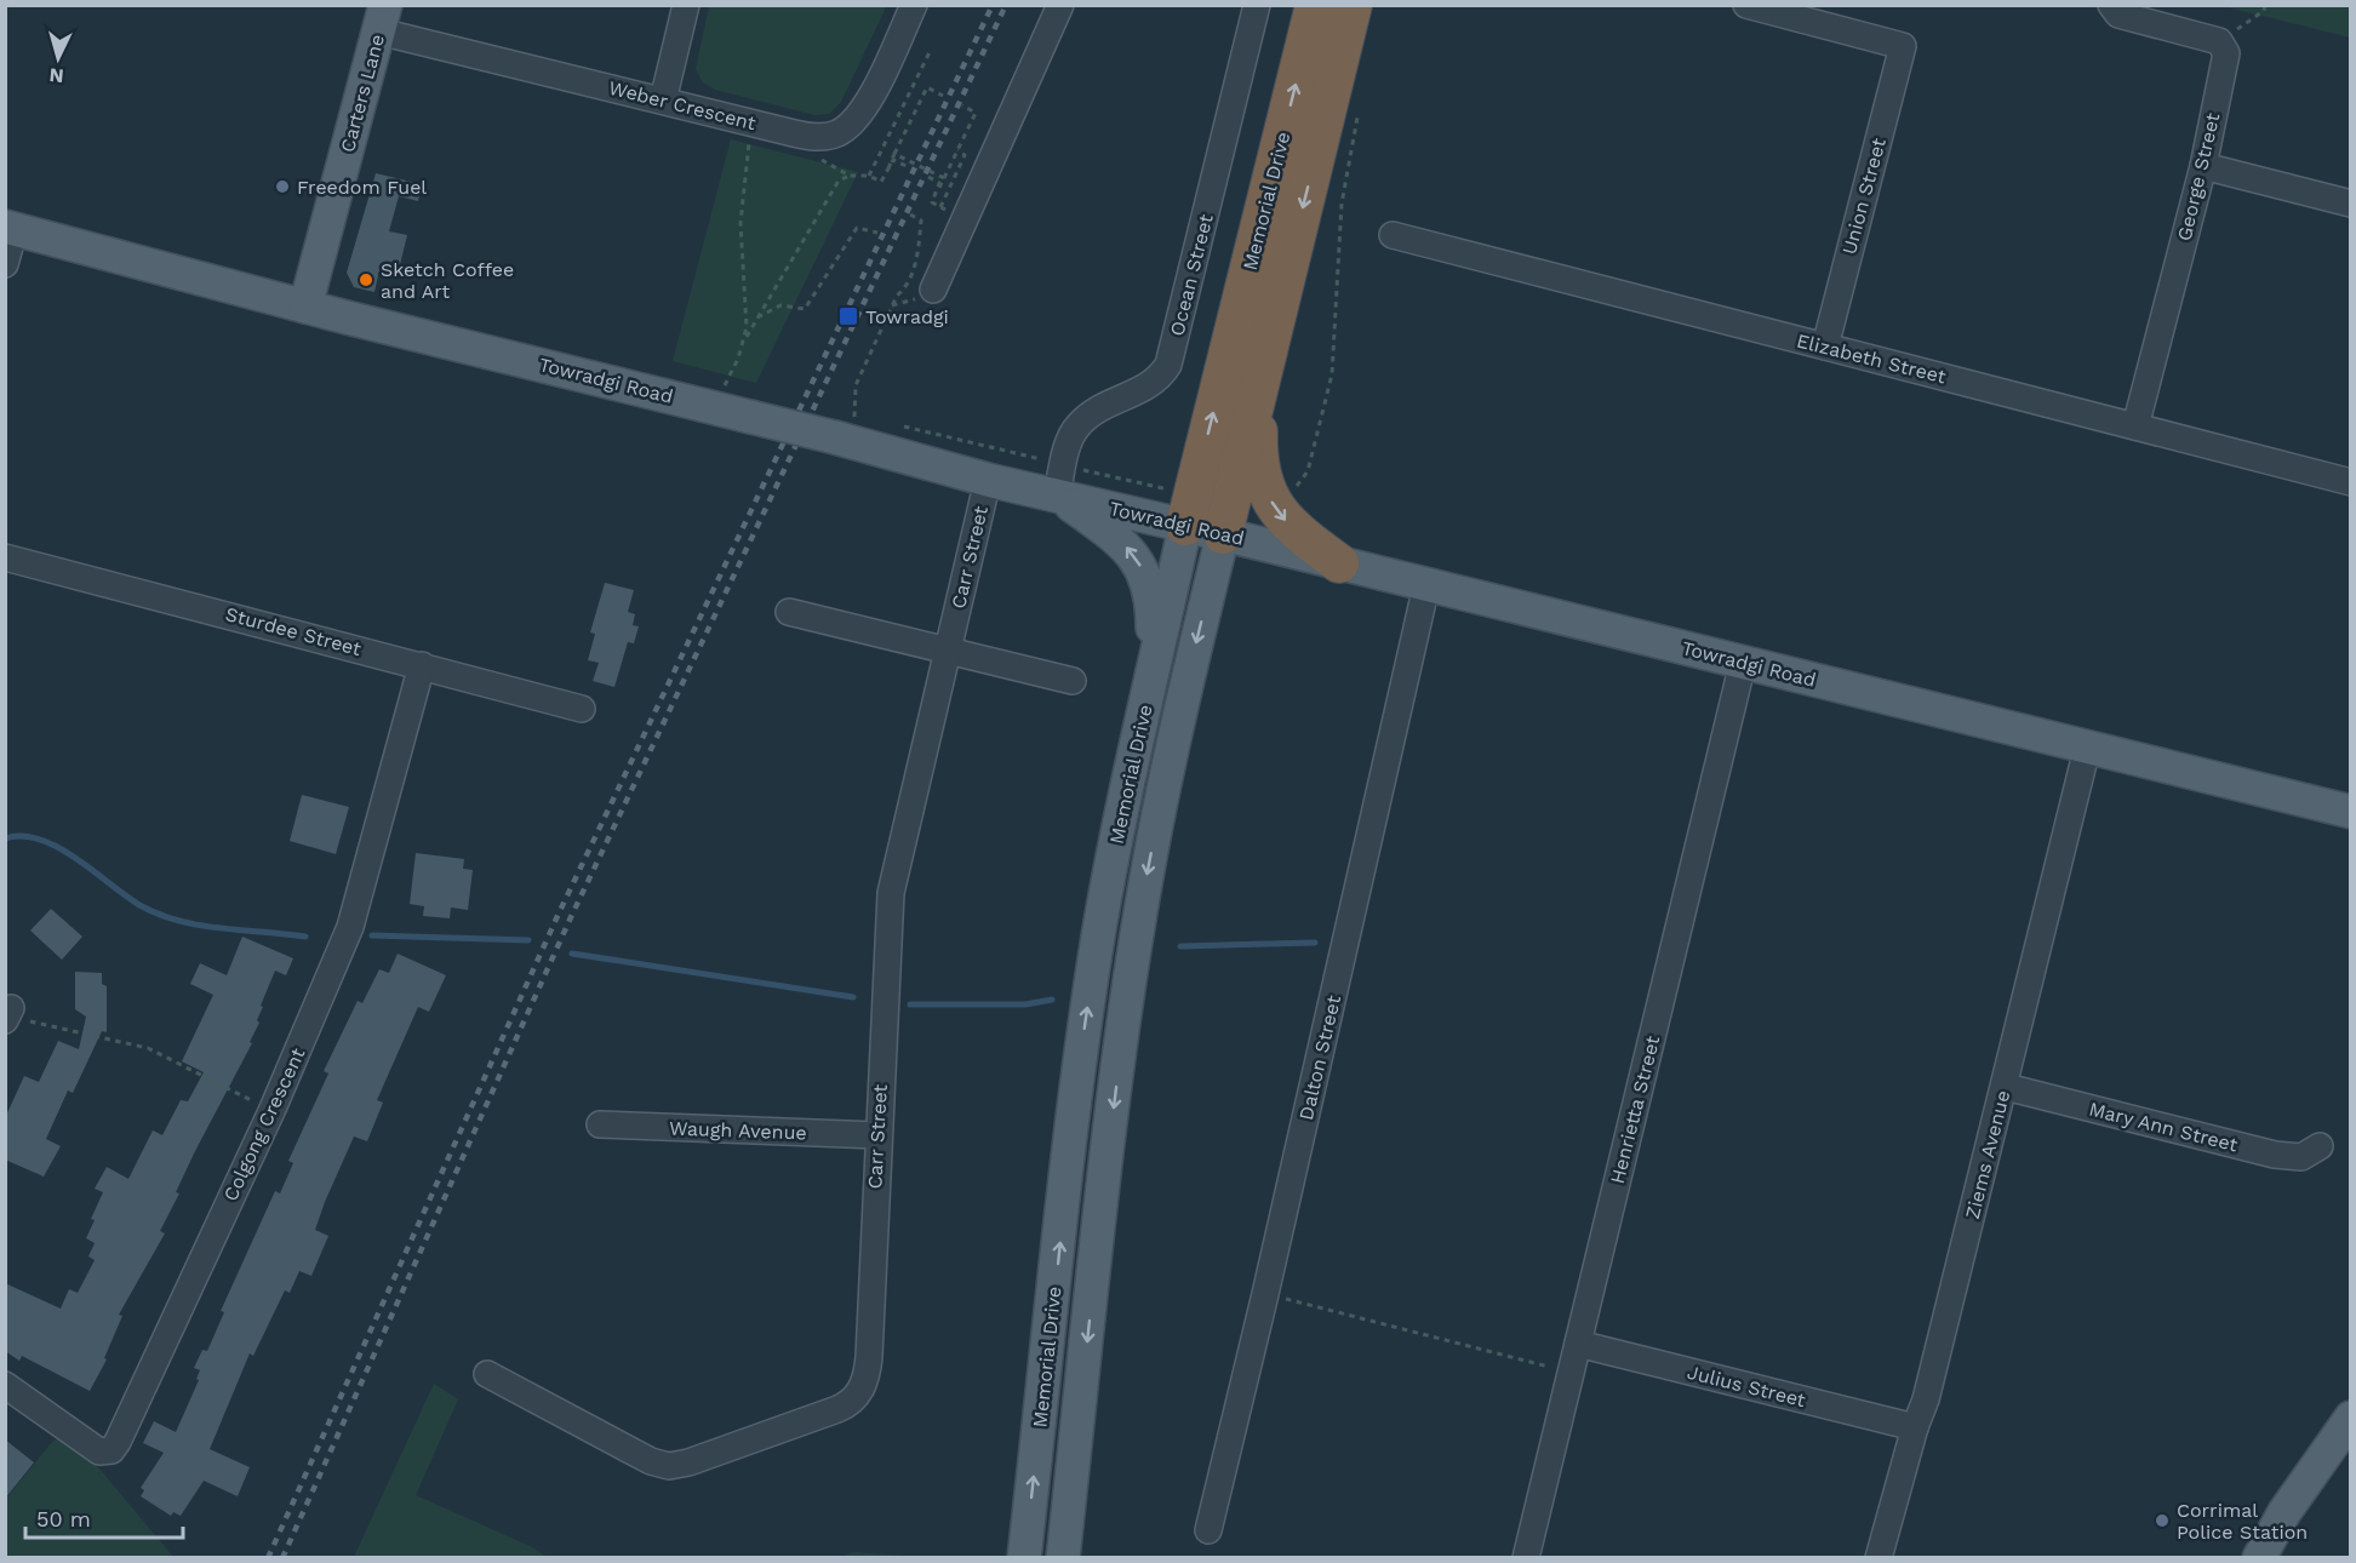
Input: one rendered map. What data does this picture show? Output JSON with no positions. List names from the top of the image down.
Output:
{
  "streets": {
    "highway": ["Memorial Drive"],
    "main road": ["Carters Lane", "Towradgi Road"],
    "street": [
      "Weber Crescent",
      "George Street",
      "Union Street",
      "Ocean Street",
      "Elizabeth Street",
      "Carr Street",
      "Sturdee Street",
      "Dalton Street",
      "Henrietta Street",
      "Colgong Crescent",
      "Mary Ann Street",
      "Waugh Avenue",
      "Ziems Avenue",
      "Julius Street"
    ]
  },
  "crossings": [
    ["Carters Lane", "Weber Crescent"],
    ["Carters Lane", "Towradgi Road"],
    ["George Street", "Elizabeth Street"],
    ["Union Street", "Elizabeth Street"],
    ["Memorial Drive", "Towradgi Road"],
    ["Ocean Street", "Towradgi Road"],
    ["Towradgi Road", "Carr Street"],
    ["Towradgi Road", "Dalton Street"],
    ["Towradgi Road", "Henrietta Street"],
    ["Towradgi Road", "Ziems Avenue"],
    ["Carr Street", "Waugh Avenue"],
    ["Sturdee Street", "Colgong Crescent"],
    ["Henrietta Street", "Julius Street"],
    ["Mary Ann Street", "Ziems Avenue"],
    ["Ziems Avenue", "Julius Street"]
  ],
  "places": {
    "other": ["Freedom Fuel", "Sketch Coffee and Art", "Corrimal Police Station"],
    "transit": ["Towradgi"]
  },
  "scale_bar": "50 m",
  "north": "bottom"
}
